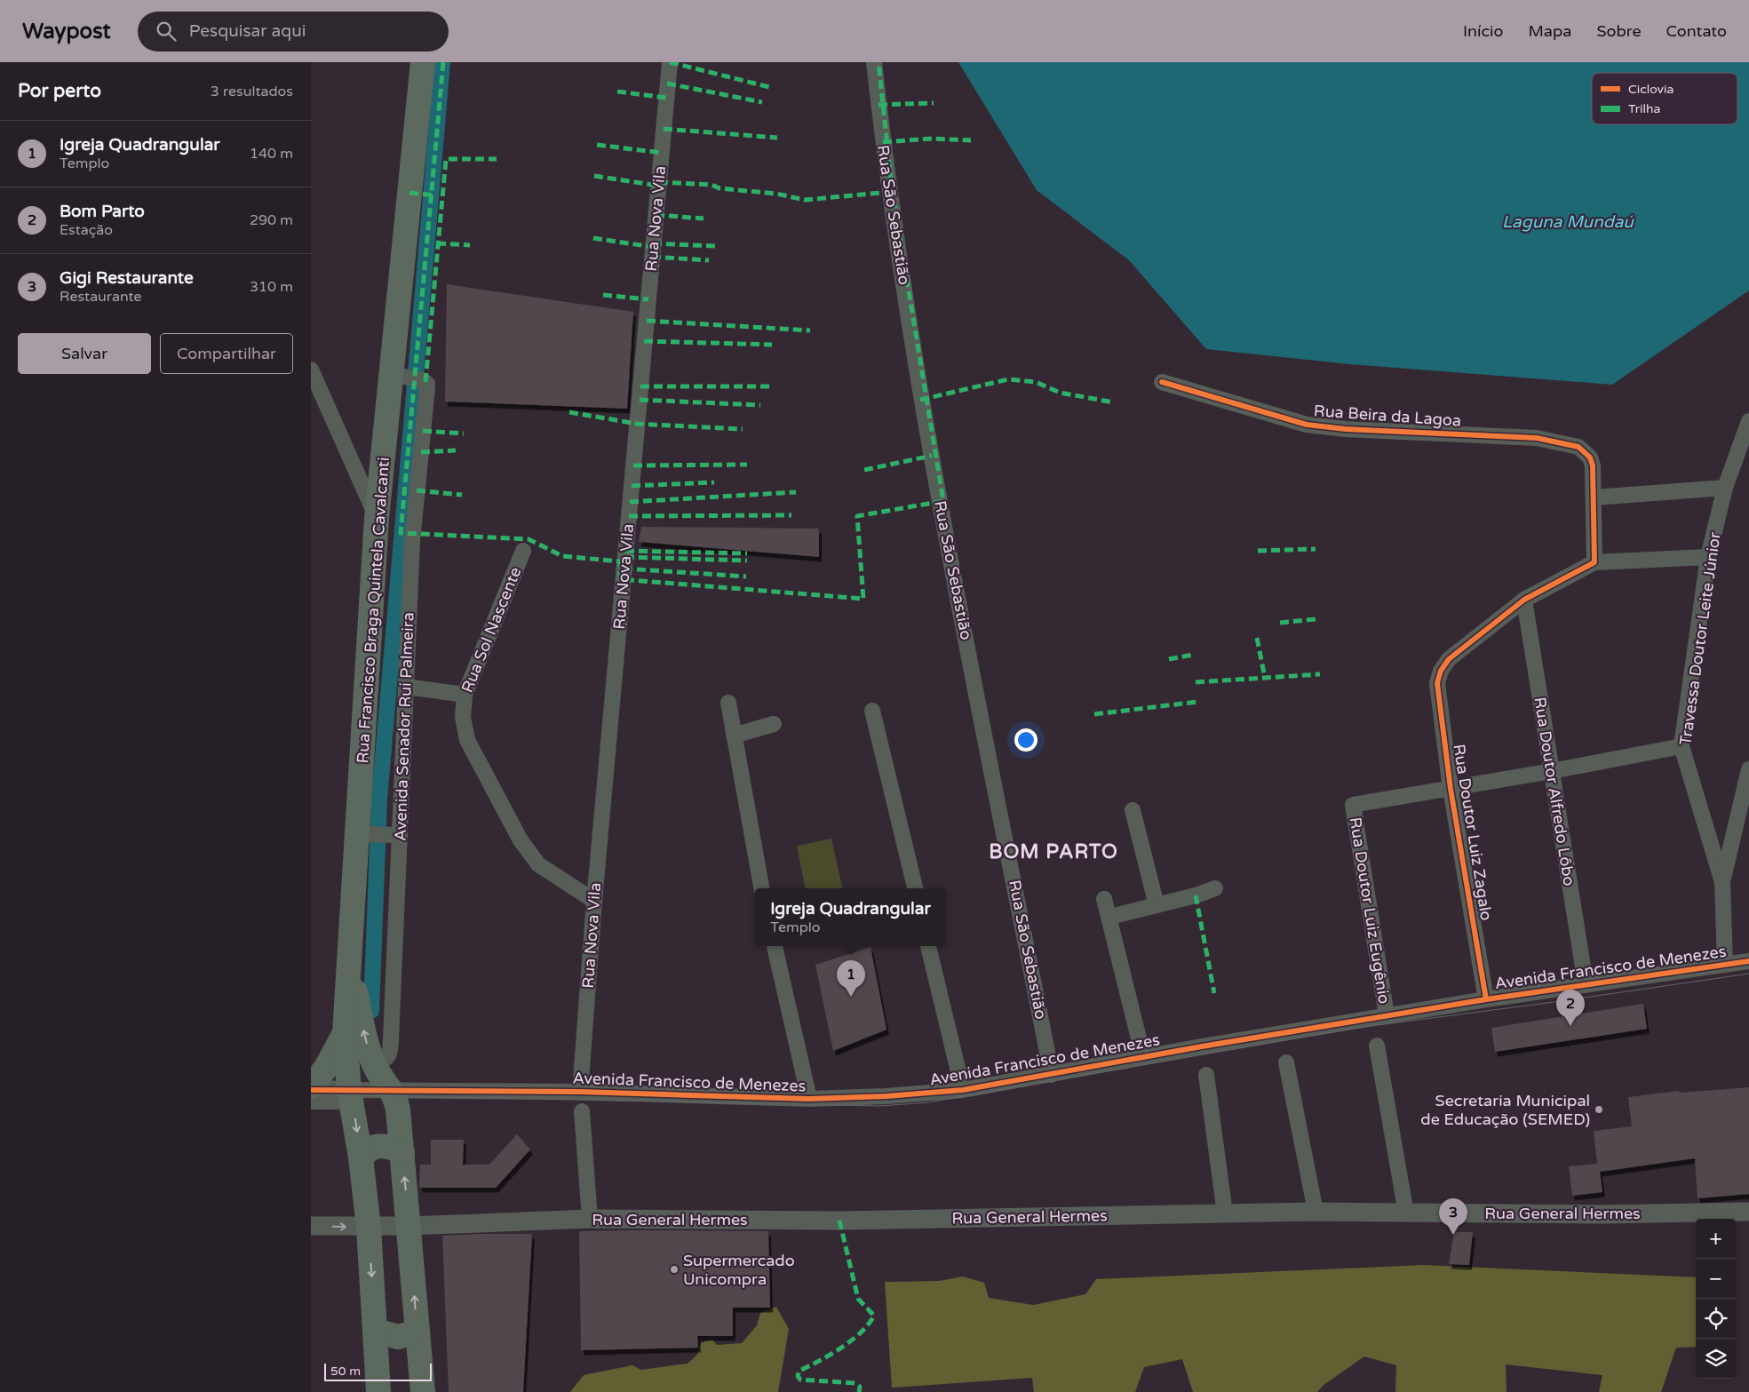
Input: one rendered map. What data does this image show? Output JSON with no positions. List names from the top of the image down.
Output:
{
  "streets": {
    "main road": ["Rua Francisco Braga Quintela Cavalcanti"],
    "street": [
      "Rua São Sebastião",
      "Rua Nova Vila",
      "Rua Beira da Lagoa",
      "Rua Sol Nascente",
      "Travessa Doutor Leite Júnior",
      "Avenida Senador Rui Palmeira",
      "Rua Doutor Alfredo Lôbo",
      "Rua Doutor Luiz Zagalo",
      "Rua Doutor Luiz Eugênio",
      "Avenida Francisco de Menezes",
      "Rua General Hermes"
    ]
  },
  "crossings": [
    ["Rua São Sebastião", "Avenida Francisco de Menezes"],
    ["Rua Nova Vila", "Rua Sol Nascente"],
    ["Rua Nova Vila", "Avenida Francisco de Menezes"],
    ["Rua Francisco Braga Quintela Cavalcanti", "Avenida Senador Rui Palmeira"],
    ["Rua Francisco Braga Quintela Cavalcanti", "Avenida Francisco de Menezes"],
    ["Rua Francisco Braga Quintela Cavalcanti", "Rua General Hermes"],
    ["Rua Doutor Alfredo Lôbo", "Rua Doutor Luiz Zagalo"],
    ["Rua Doutor Alfredo Lôbo", "Avenida Francisco de Menezes"],
    ["Rua Doutor Luiz Zagalo", "Rua Doutor Luiz Eugênio"],
    ["Rua Doutor Luiz Zagalo", "Avenida Francisco de Menezes"],
    ["Rua Doutor Luiz Eugênio", "Avenida Francisco de Menezes"]
  ],
  "districts": ["BOM PARTO"],
  "water": ["Laguna Mundaú"],
  "places": ["Secretaria Municipal de Educação (SEMED)", "Supermercado Unicompra"],
  "legend": ["Ciclovia", "Trilha"],
  "scale_bar": "50 m",
  "page": {
    "header": "Waypost",
    "search": "Pesquisar aqui",
    "nav": [
      "Início",
      "Mapa",
      "Sobre",
      "Contato"
    ],
    "heading": ["Por perto", "3 resultados"],
    "list": [
      {
        "mark": "1",
        "name": "Igreja Quadrangular",
        "note": "Templo",
        "value": "140 m"
      },
      {
        "mark": "2",
        "name": "Bom Parto",
        "note": "Estação",
        "value": "290 m"
      },
      {
        "mark": "3",
        "name": "Gigi Restaurante",
        "note": "Restaurante",
        "value": "310 m"
      }
    ],
    "buttons": ["Salvar", "Compartilhar"],
    "popup": ["Igreja Quadrangular", "Templo"],
    "pins": ["1", "2", "3"],
    "map_buttons": ["+", "−"],
    "scale": "50 m"
  }
}
